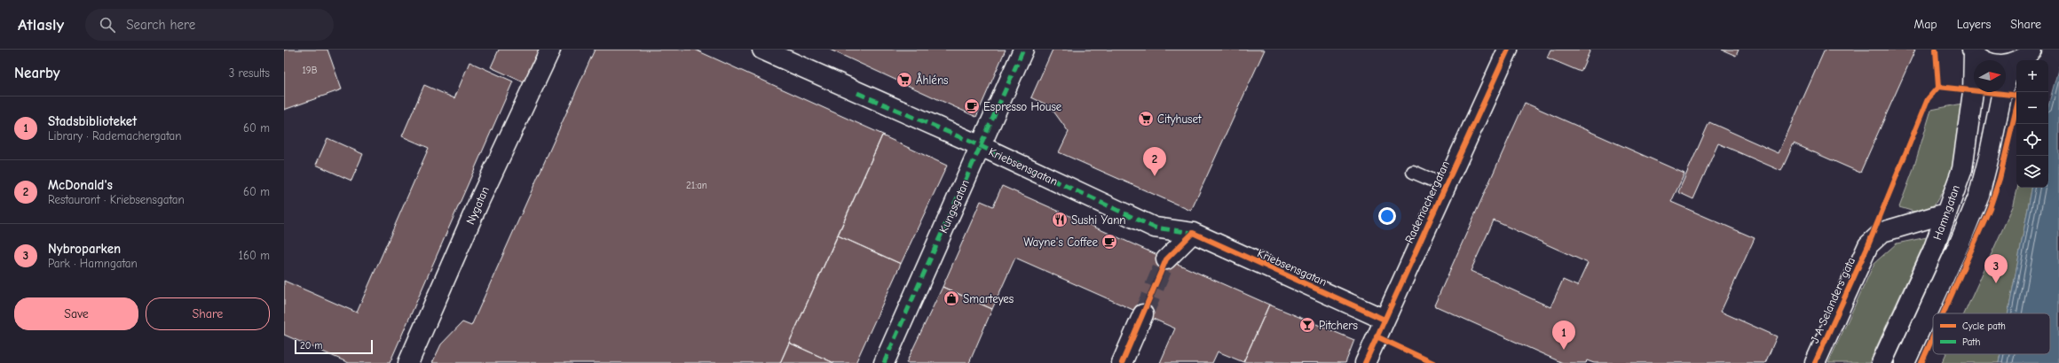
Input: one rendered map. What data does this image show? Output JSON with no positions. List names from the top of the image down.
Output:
{
  "streets": {
    "street": [
      "Kriebsensgatan",
      "Rademachergatan",
      "Nygatan",
      "Kungsgatan",
      "Hamngatan",
      "J A Selanders gata"
    ]
  },
  "crossings": [
    ["Kriebsensgatan", "Rademachergatan"],
    ["Kriebsensgatan", "Kungsgatan"],
    ["Hamngatan", "J A Selanders gata"]
  ],
  "places": {
    "supermarket": ["Åhléns", "Cityhuset"],
    "cafe": ["Espresso House", "Wayne's Coffee"],
    "restaurant": ["Sushi Yann"],
    "shop": ["Smarteyes"],
    "bar": ["Pitchers"]
  },
  "house_numbers": ["19B", "21:an"],
  "legend": ["Cycle path", "Path"],
  "scale_bar": "20 m",
  "north": "right",
  "page": {
    "header": "Atlasly",
    "search": "Search here",
    "nav": ["Map", "Layers", "Share"],
    "heading": ["Nearby", "3 results"],
    "map_buttons": ["+", "−"],
    "list": [
      {
        "mark": "1",
        "name": "Stadsbiblioteket",
        "note": "Library · Rademachergatan",
        "value": "60 m"
      },
      {
        "mark": "2",
        "name": "McDonald's",
        "note": "Restaurant · Kriebsensgatan",
        "value": "60 m"
      },
      {
        "mark": "3",
        "name": "Nybroparken",
        "note": "Park · Hamngatan",
        "value": "160 m"
      }
    ],
    "pins": ["2", "3", "1"],
    "buttons": ["Save", "Share"],
    "scale": "20 m"
  }
}
